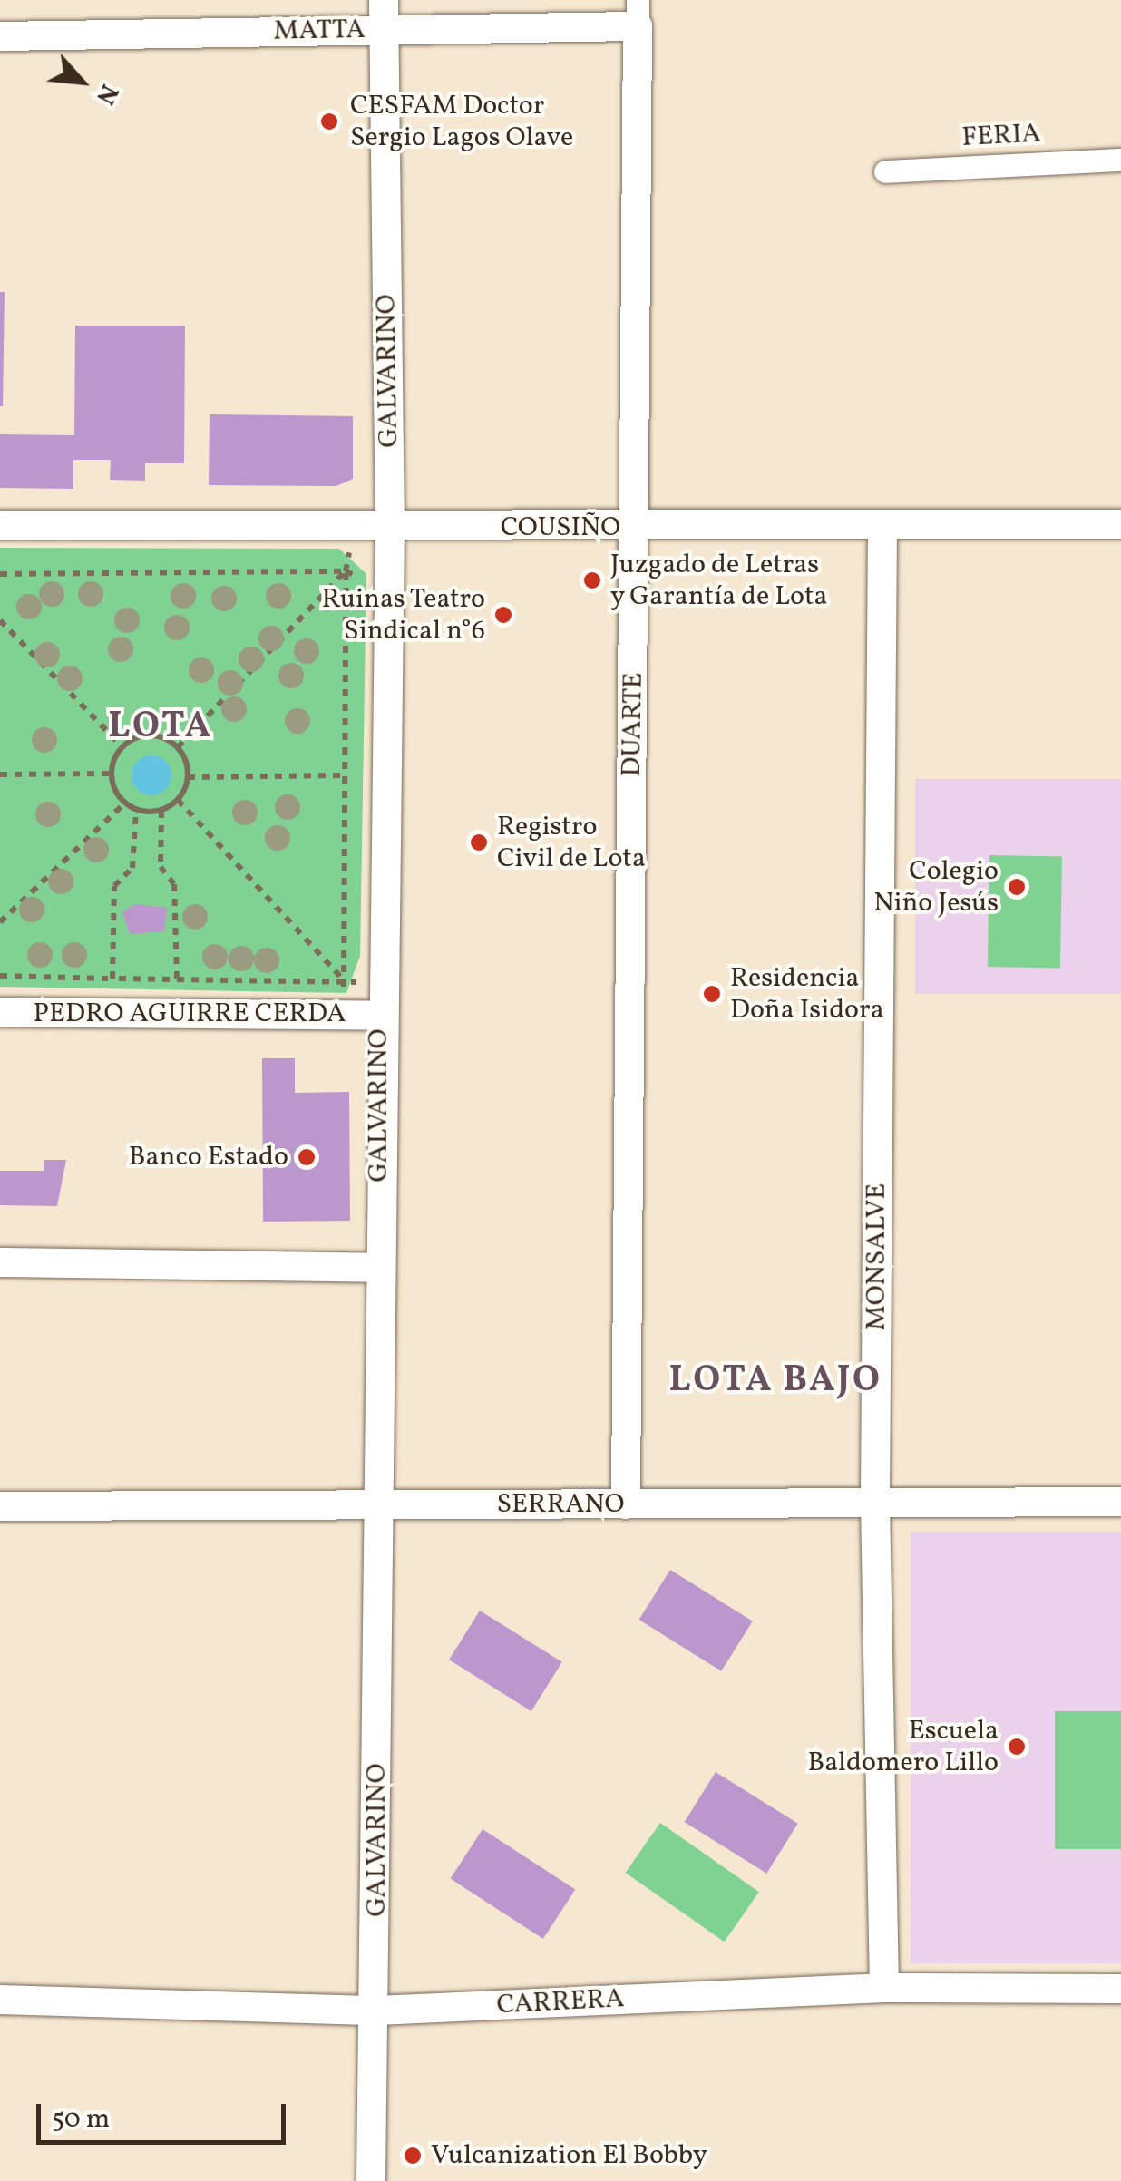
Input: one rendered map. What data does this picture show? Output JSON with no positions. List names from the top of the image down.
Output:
{
  "streets": {
    "street": [
      "MATTA",
      "FERIA",
      "GALVARINO",
      "COUSIÑO",
      "DUARTE",
      "PEDRO AGUIRRE CERDA",
      "MONSALVE",
      "SERRANO",
      "CARRERA"
    ]
  },
  "crossings": [
    ["MATTA", "GALVARINO"],
    ["MATTA", "DUARTE"],
    ["GALVARINO", "COUSIÑO"],
    ["GALVARINO", "PEDRO AGUIRRE CERDA"],
    ["GALVARINO", "SERRANO"],
    ["GALVARINO", "CARRERA"],
    ["COUSIÑO", "DUARTE"],
    ["COUSIÑO", "MONSALVE"],
    ["DUARTE", "SERRANO"],
    ["MONSALVE", "SERRANO"],
    ["MONSALVE", "CARRERA"]
  ],
  "districts": ["LOTA", "LOTA BAJO"],
  "places": [
    "CESFAM Doctor Sergio Lagos Olave",
    "Juzgado de Letras y Garantía de Lota",
    "Ruinas Teatro Sindical n°6",
    "Registro Civil de Lota",
    "Colegio Niño Jesús",
    "Residencia Doña Isidora",
    "Banco Estado",
    "Escuela Baldomero Lillo",
    "Vulcanization El Bobby"
  ],
  "scale_bar": "50 m",
  "north": "bottom right"
}
